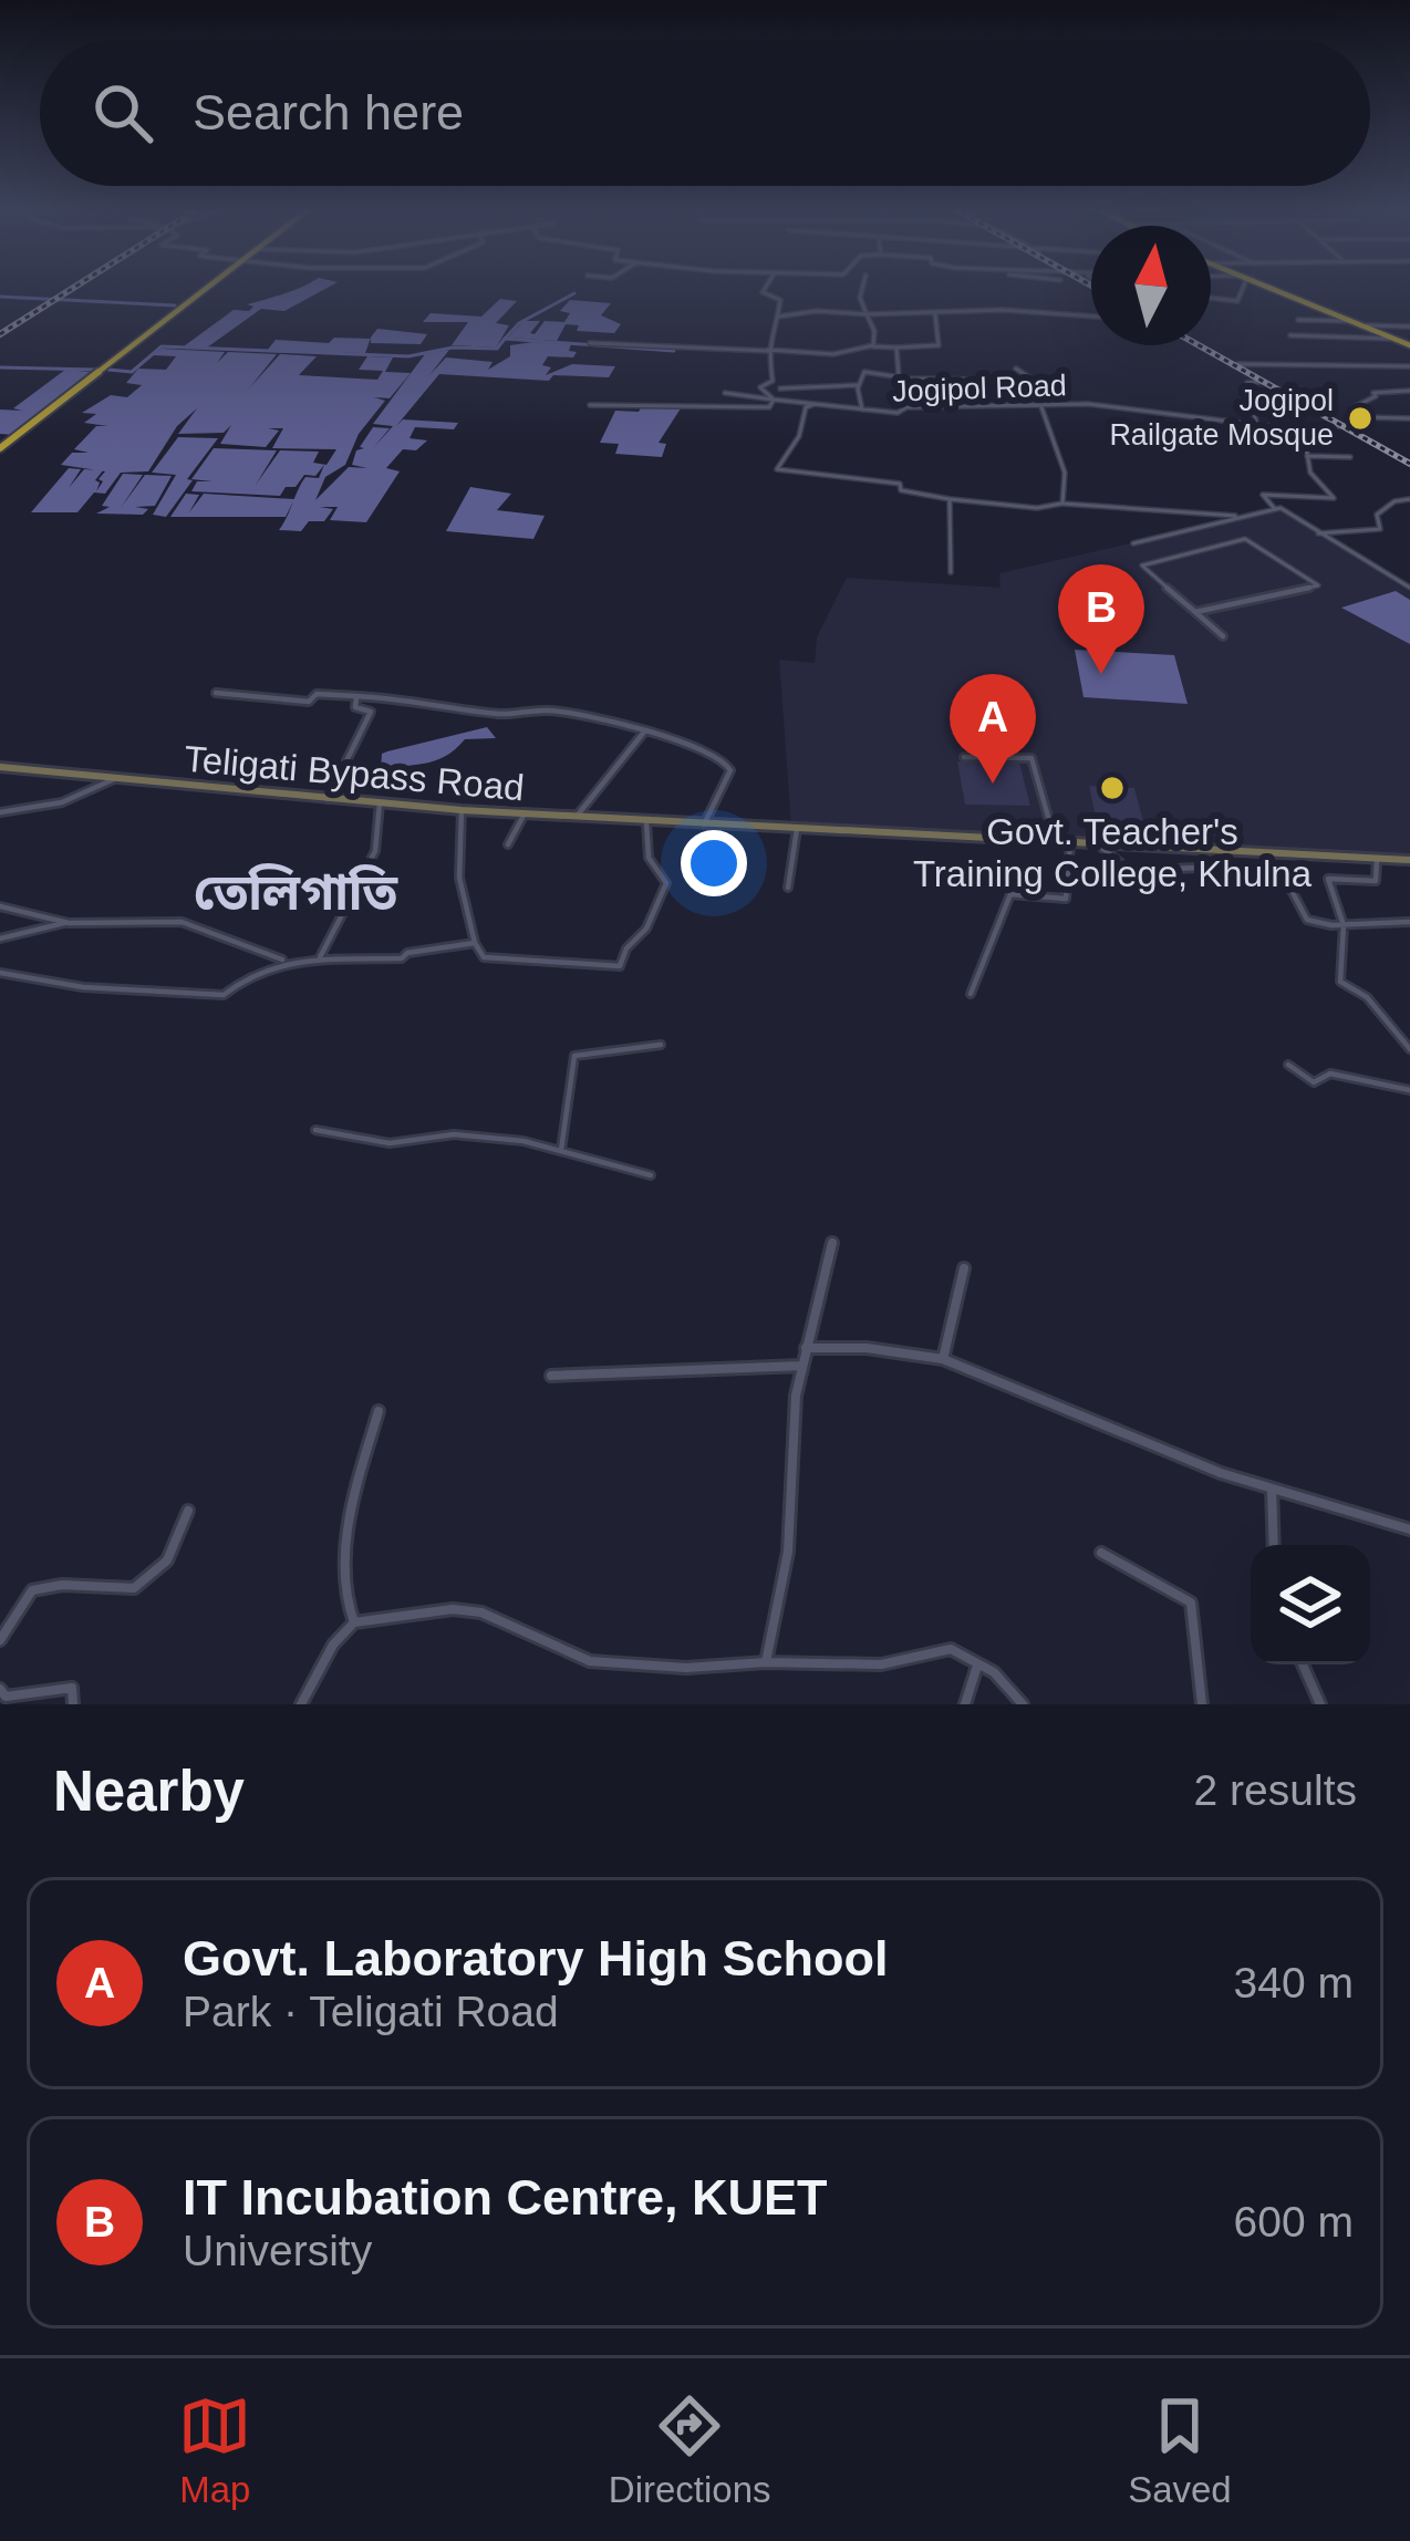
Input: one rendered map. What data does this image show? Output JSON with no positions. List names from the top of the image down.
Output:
{
  "streets": {
    "main road": ["Teligati Bypass Road"],
    "street": ["Jogipol Road"]
  },
  "districts": ["তেলিগাতি"],
  "places": ["Jogipol Railgate Mosque", "Govt. Teacher's Training College, Khulna"],
  "north": "top",
  "page": {
    "search": "Search here",
    "pins": ["B", "A"],
    "heading": ["Nearby", "2 results"],
    "list": [
      {
        "mark": "A",
        "name": "Govt. Laboratory High School",
        "note": "Park · Teligati Road",
        "value": "340 m"
      },
      {
        "mark": "B",
        "name": "IT Incubation Centre, KUET",
        "note": "University",
        "value": "600 m"
      }
    ],
    "nav": ["Map", "Directions", "Saved"]
  }
}
